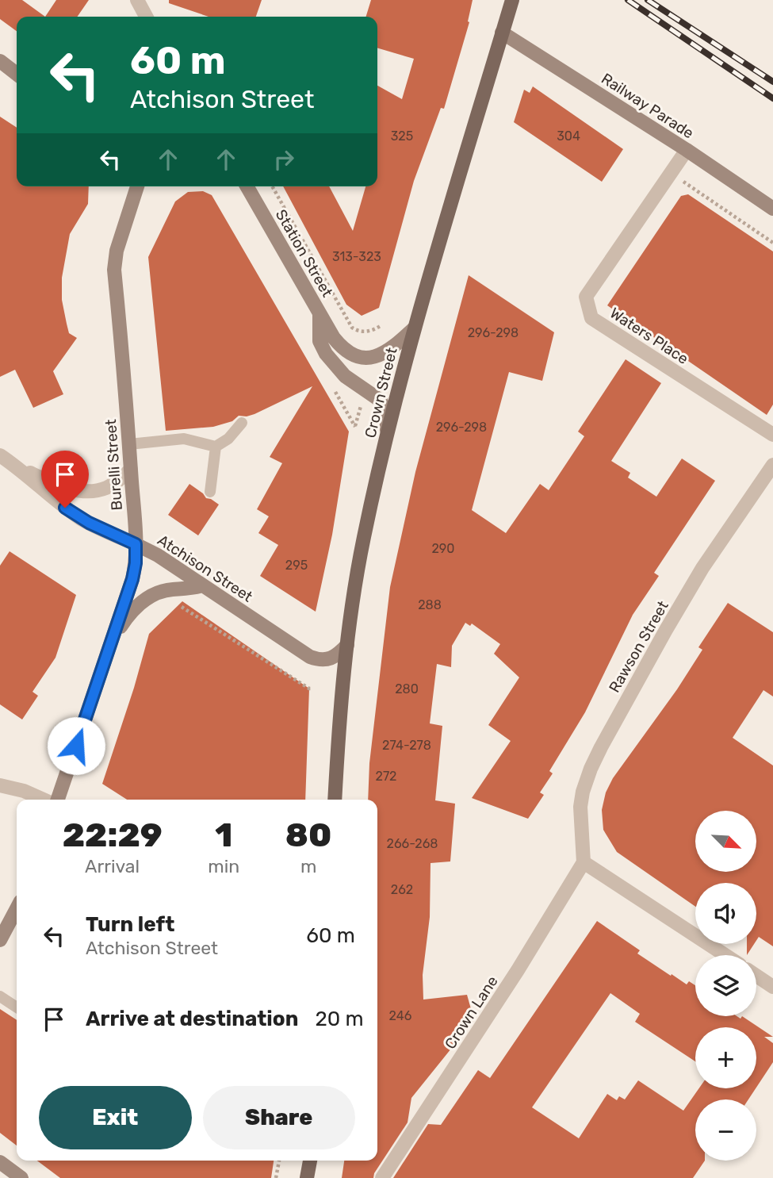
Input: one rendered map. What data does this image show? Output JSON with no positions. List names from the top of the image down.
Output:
{
  "streets": {
    "main road": [
      "Railway Parade",
      "Station Street",
      "Crown Street",
      "Burelli Street",
      "Atchison Street"
    ],
    "street": ["Waters Place", "Rawson Street", "Crown Lane"]
  },
  "crossings": [
    ["Railway Parade", "Waters Place"],
    ["Railway Parade", "Crown Street"],
    ["Station Street", "Crown Street"],
    ["Crown Street", "Atchison Street"],
    ["Burelli Street", "Atchison Street"],
    ["Rawson Street", "Crown Lane"]
  ],
  "house_numbers": [
    "325",
    "304",
    "313-323",
    "296-298",
    "296-298",
    "290",
    "295",
    "288",
    "280",
    "274-278",
    "272",
    "266-268",
    "262",
    "246"
  ],
  "north": "bottom right",
  "page": {
    "turn": ["60 m", "Atchison Street"],
    "eta": [
      "22:29",
      "Arrival",
      "1",
      "min",
      "80",
      "m"
    ],
    "map_buttons": ["+", "−"],
    "list": [
      {
        "name": "Turn left",
        "note": "Atchison Street",
        "value": "60 m"
      },
      {
        "name": "Arrive at destination",
        "value": "20 m"
      }
    ],
    "buttons": ["Exit", "Share"]
  }
}
